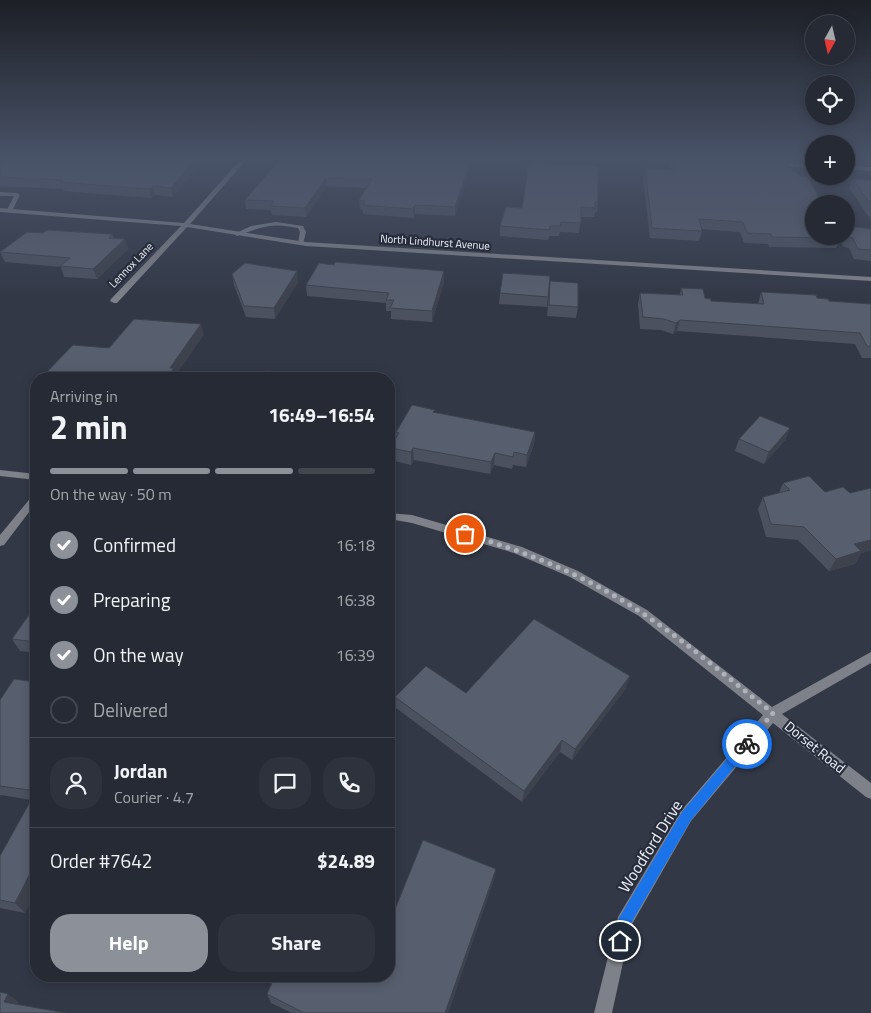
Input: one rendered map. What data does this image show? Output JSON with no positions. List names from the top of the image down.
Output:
{
  "streets": {
    "street": [
      "North Lindhurst Avenue",
      "Lennox Lane",
      "Dorset Road",
      "Woodford Drive"
    ]
  },
  "crossings": [
    ["North Lindhurst Avenue", "Lennox Lane"],
    ["Dorset Road", "Woodford Drive"]
  ],
  "north": "bottom",
  "page": {
    "map_buttons": ["+", "−"],
    "heading": ["2 min", "Arriving in", "16:49–16:54"],
    "panel": [
      "Jordan",
      "Courier · 4.7",
      "Order #7642",
      "$24.89"
    ],
    "bar": "On the way · 50 m",
    "list": [
      ["Confirmed", "16:18"],
      ["Preparing", "16:38"],
      ["On the way", "16:39"],
      "Delivered"
    ],
    "buttons": ["Help", "Share"]
  }
}
